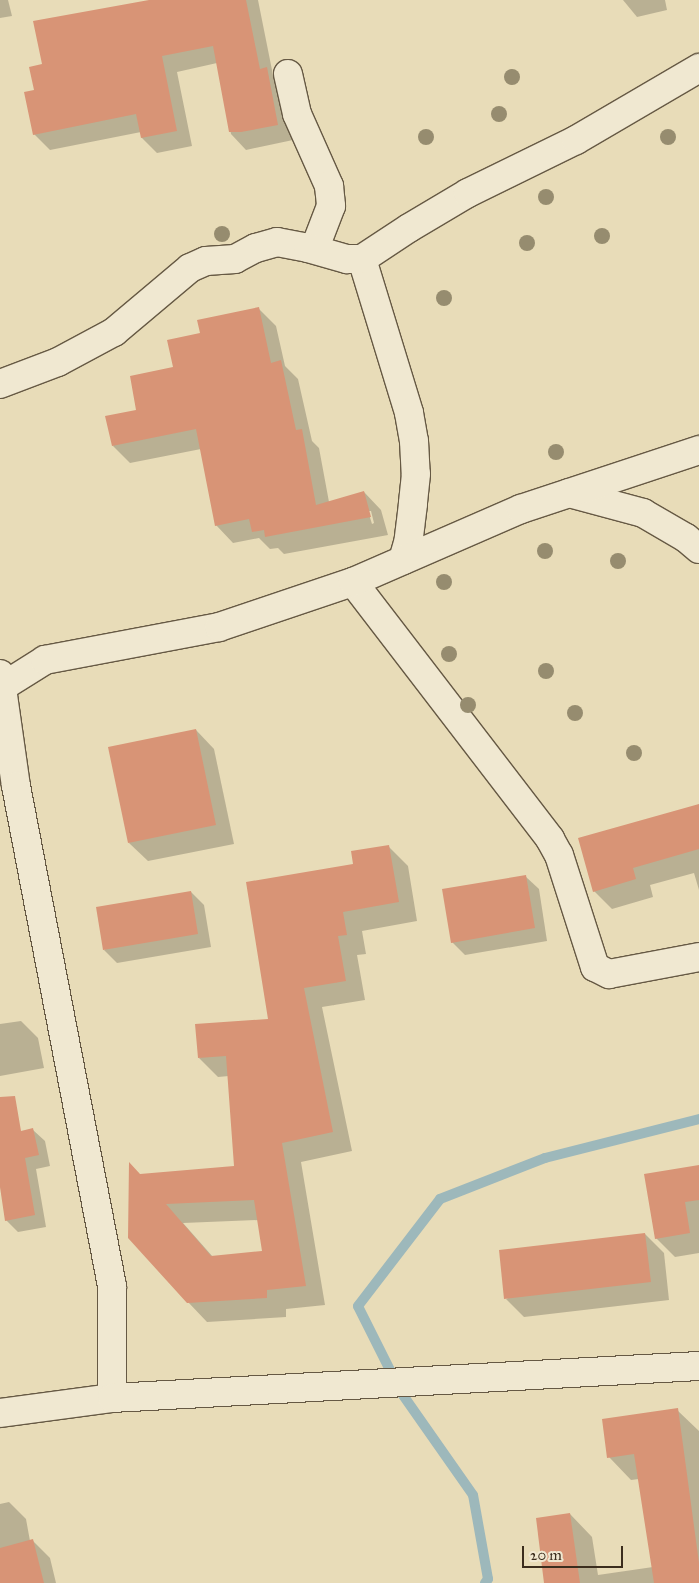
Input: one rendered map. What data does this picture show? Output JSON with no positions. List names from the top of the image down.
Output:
{
  "scale_bar": "20 m"
}
